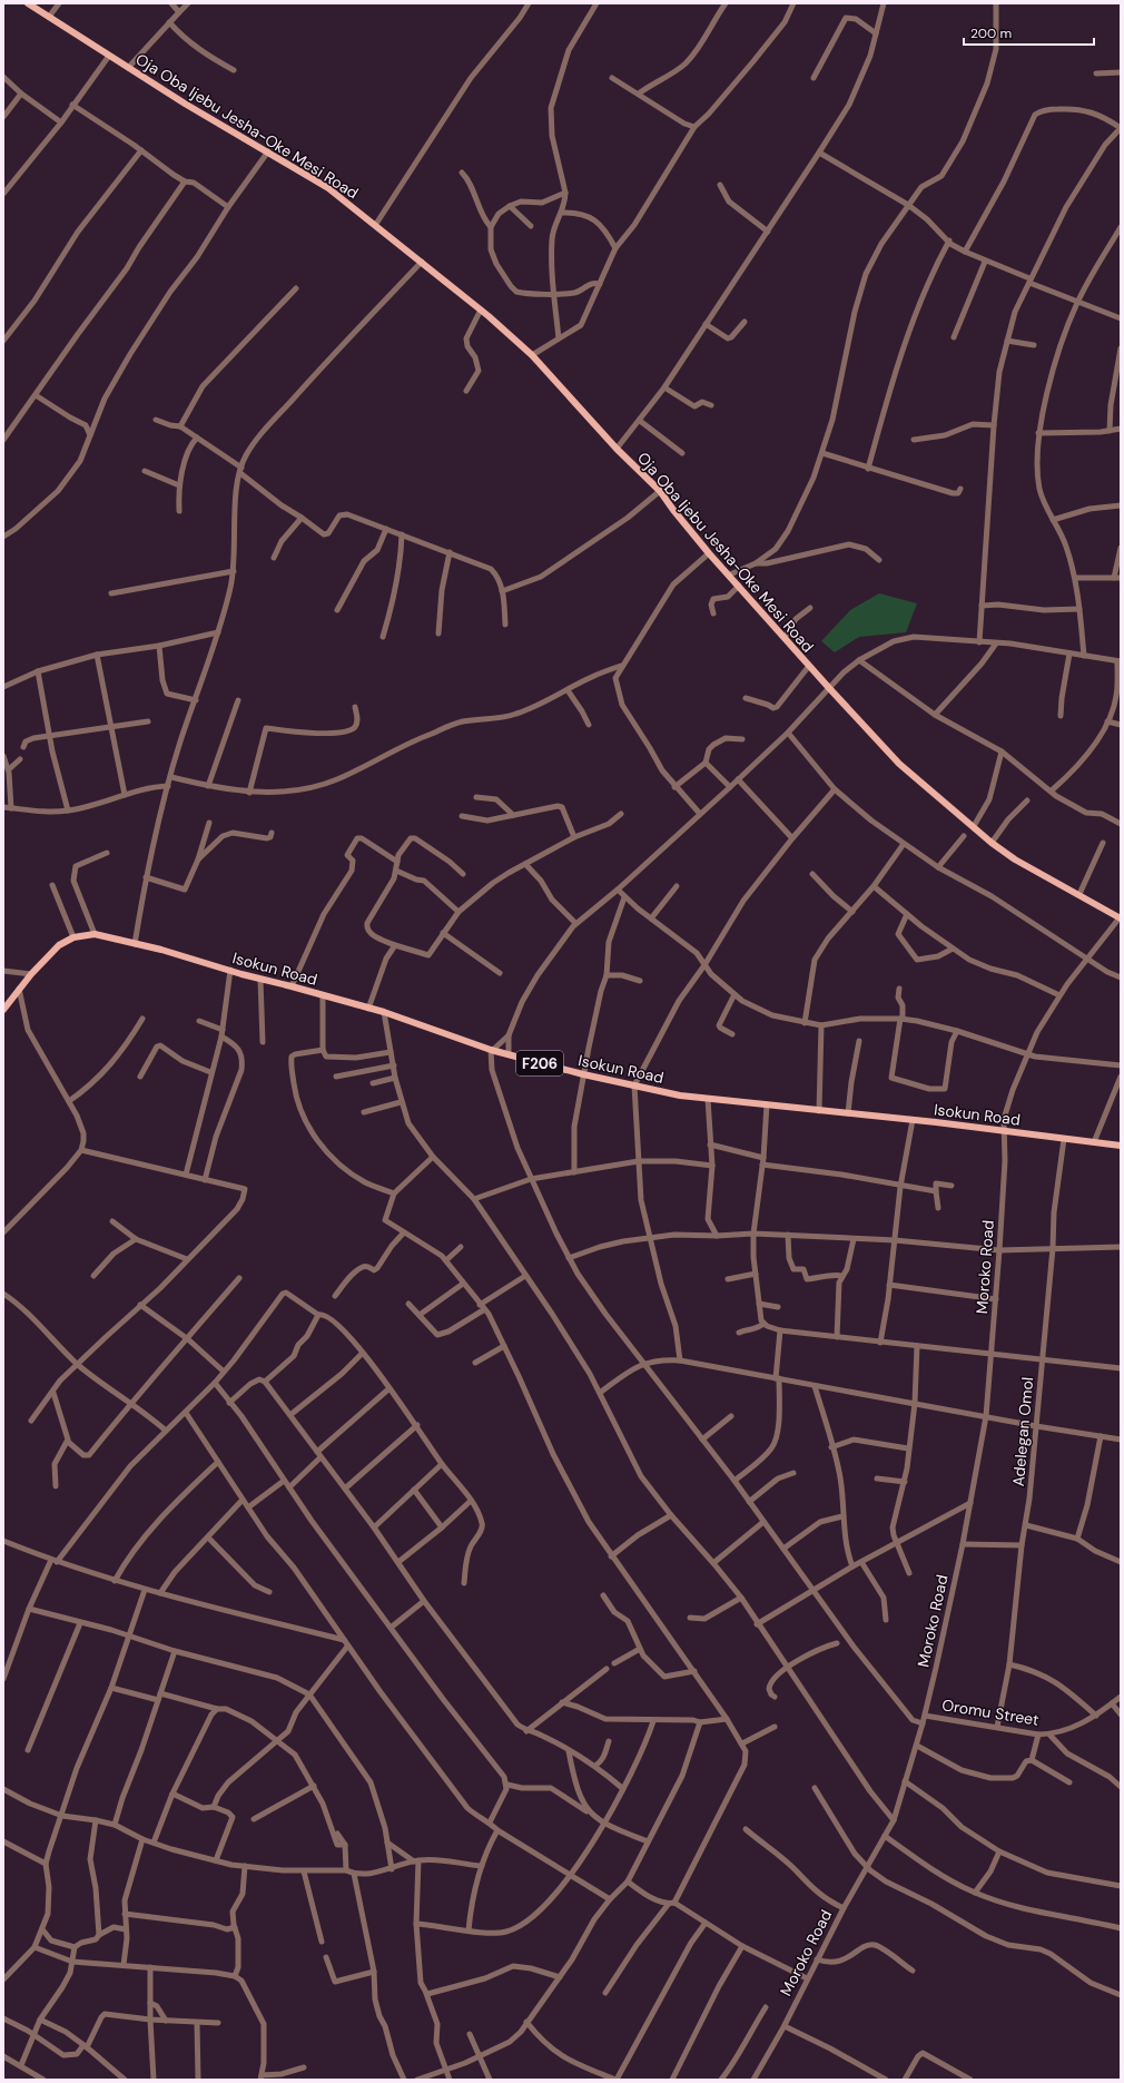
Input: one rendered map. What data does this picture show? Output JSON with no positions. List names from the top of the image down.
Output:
{
  "streets": {
    "main road": ["Oja Oba Ijebu Jesha-Oke Mesi Road", "Isokun Road", "F206"],
    "street": ["Moroko Road", "Adelegan Omol", "Oromu Street"]
  },
  "crossings": [
    ["Oja Oba Ijebu Jesha-Oke Mesi Road", "Moroko Road"],
    ["Isokun Road", "Moroko Road"],
    ["Isokun Road", "Adelegan Omol"],
    ["Moroko Road", "Oromu Street"],
    ["Adelegan Omol", "Oromu Street"]
  ],
  "scale_bar": "200 m"
}
